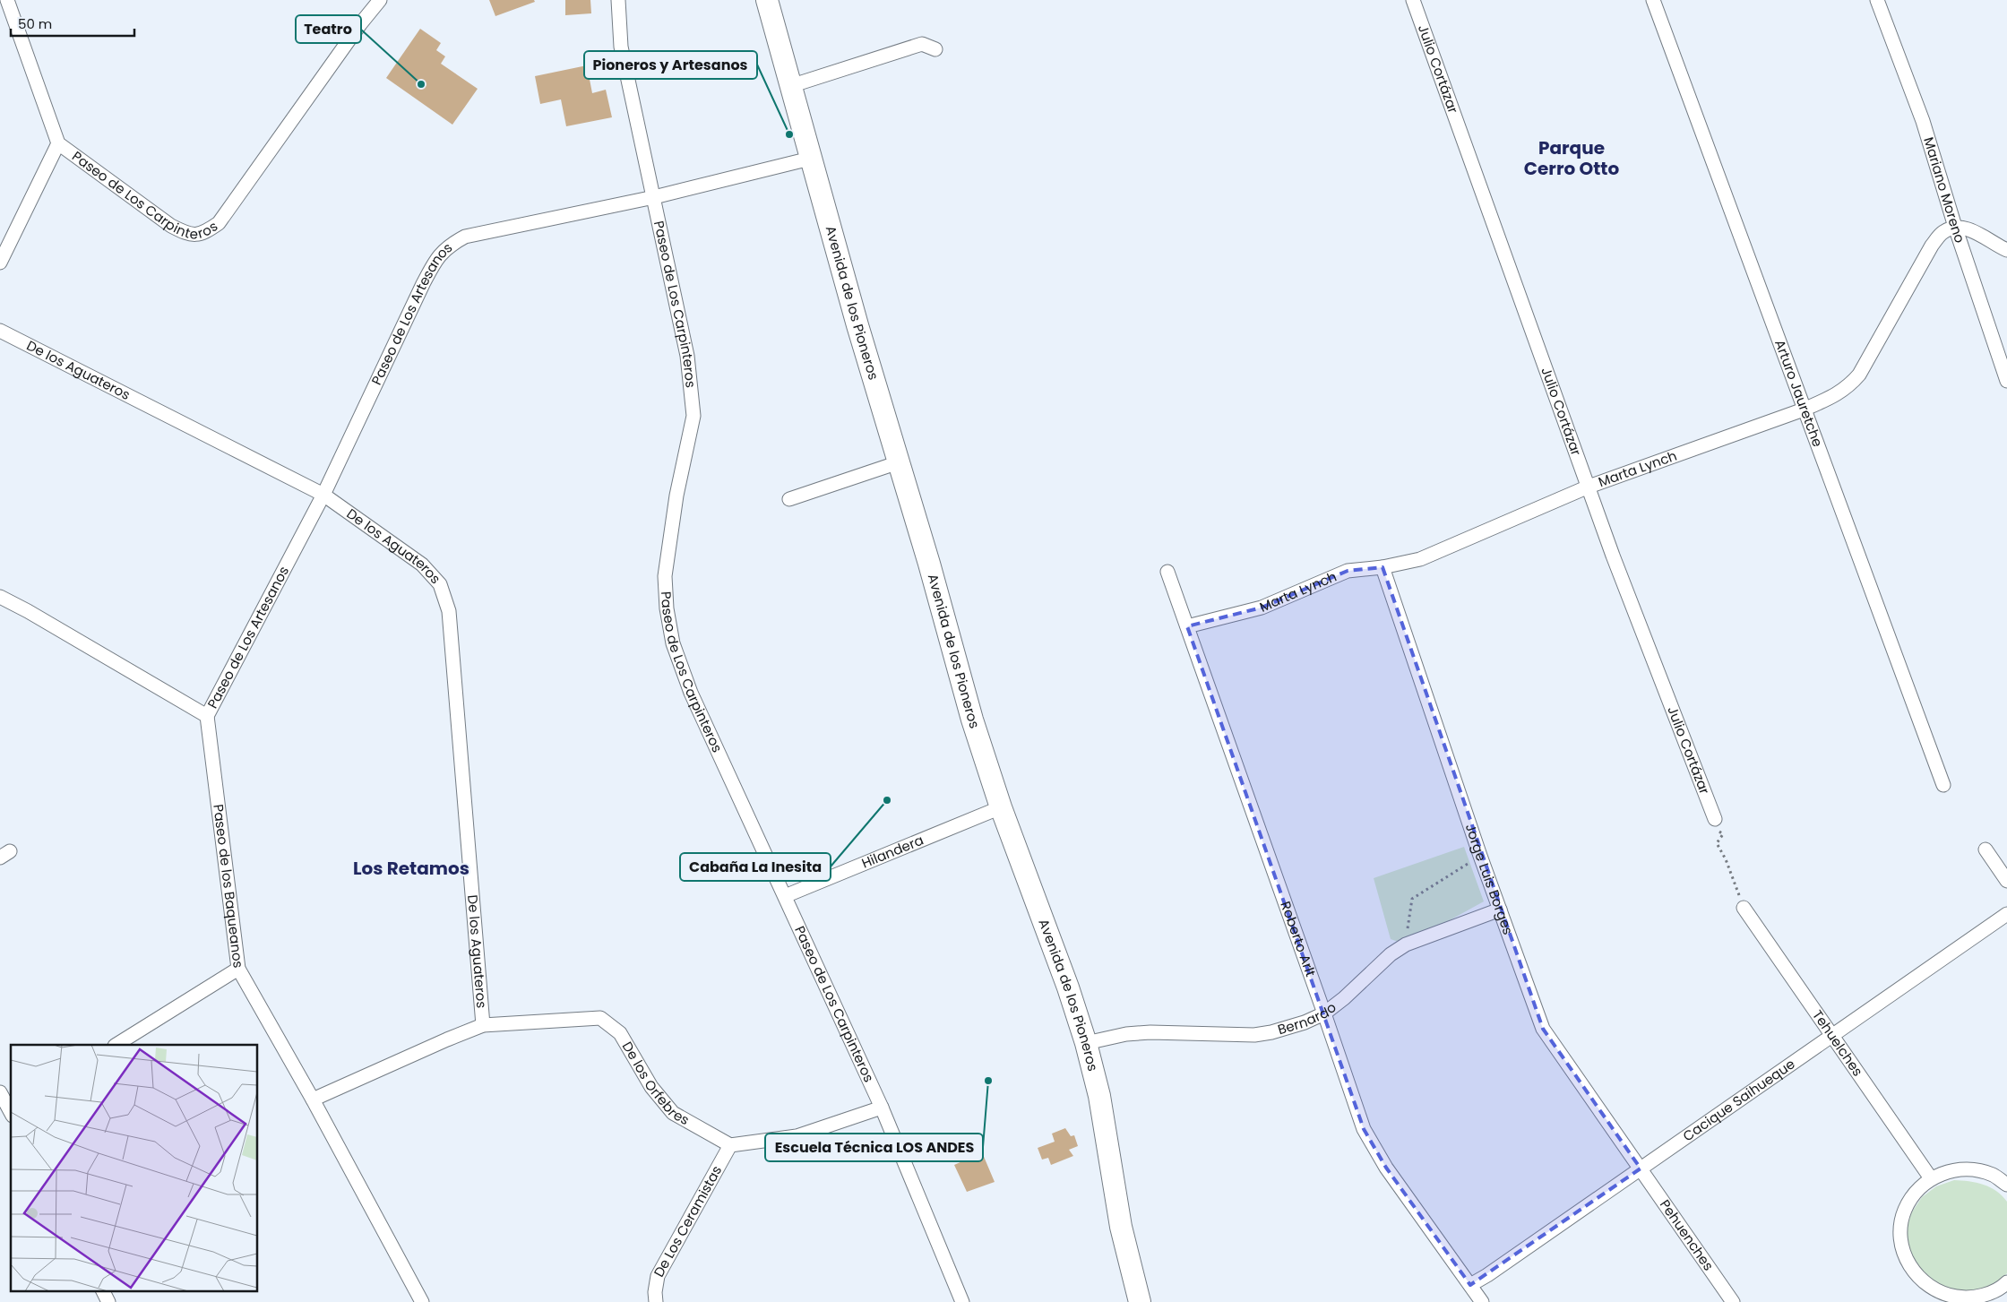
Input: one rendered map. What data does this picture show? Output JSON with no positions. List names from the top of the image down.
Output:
{
  "streets": {
    "main road": ["Avenida de los Pioneros"],
    "street": [
      "Julio Cortázar",
      "Paseo de Los Carpinteros",
      "Mariano Moreno",
      "Paseo de Los Artesanos",
      "De los Aguateros",
      "Arturo Jauretche",
      "Marta Lynch",
      "Hilandera",
      "Jorge Luis Borges",
      "Paseo de los Baqueanos",
      "Roberto Arlt",
      "Bernardo",
      "Tehuelches",
      "De los Orfebres",
      "Cacique Saihueque",
      "De Los Ceramistas",
      "Pehuenches"
    ]
  },
  "crossings": [
    ["Julio Cortázar", "Marta Lynch"],
    ["Paseo de Los Carpinteros", "Paseo de Los Artesanos"],
    ["Paseo de Los Carpinteros", "Hilandera"],
    ["Mariano Moreno", "Marta Lynch"],
    ["Avenida de los Pioneros", "Paseo de Los Artesanos"],
    ["Avenida de los Pioneros", "Hilandera"],
    ["Avenida de los Pioneros", "Bernardo"],
    ["Paseo de Los Artesanos", "De los Aguateros"],
    ["Paseo de Los Artesanos", "Paseo de los Baqueanos"],
    ["De los Aguateros", "De los Orfebres"],
    ["Arturo Jauretche", "Marta Lynch"],
    ["Marta Lynch", "Jorge Luis Borges"],
    ["Marta Lynch", "Roberto Arlt"],
    ["Jorge Luis Borges", "Bernardo"],
    ["Jorge Luis Borges", "Cacique Saihueque"],
    ["Jorge Luis Borges", "Pehuenches"],
    ["Paseo de los Baqueanos", "De los Orfebres"],
    ["Roberto Arlt", "Bernardo"],
    ["Roberto Arlt", "Cacique Saihueque"],
    ["Tehuelches", "Cacique Saihueque"],
    ["De los Orfebres", "De Los Ceramistas"],
    ["Cacique Saihueque", "Pehuenches"]
  ],
  "districts": ["Parque Cerro Otto", "Los Retamos"],
  "places": [
    "Teatro",
    "Pioneros y Artesanos",
    "Cabaña La Inesita",
    "Escuela Técnica LOS ANDES"
  ],
  "scale_bar": "50 m"
}
